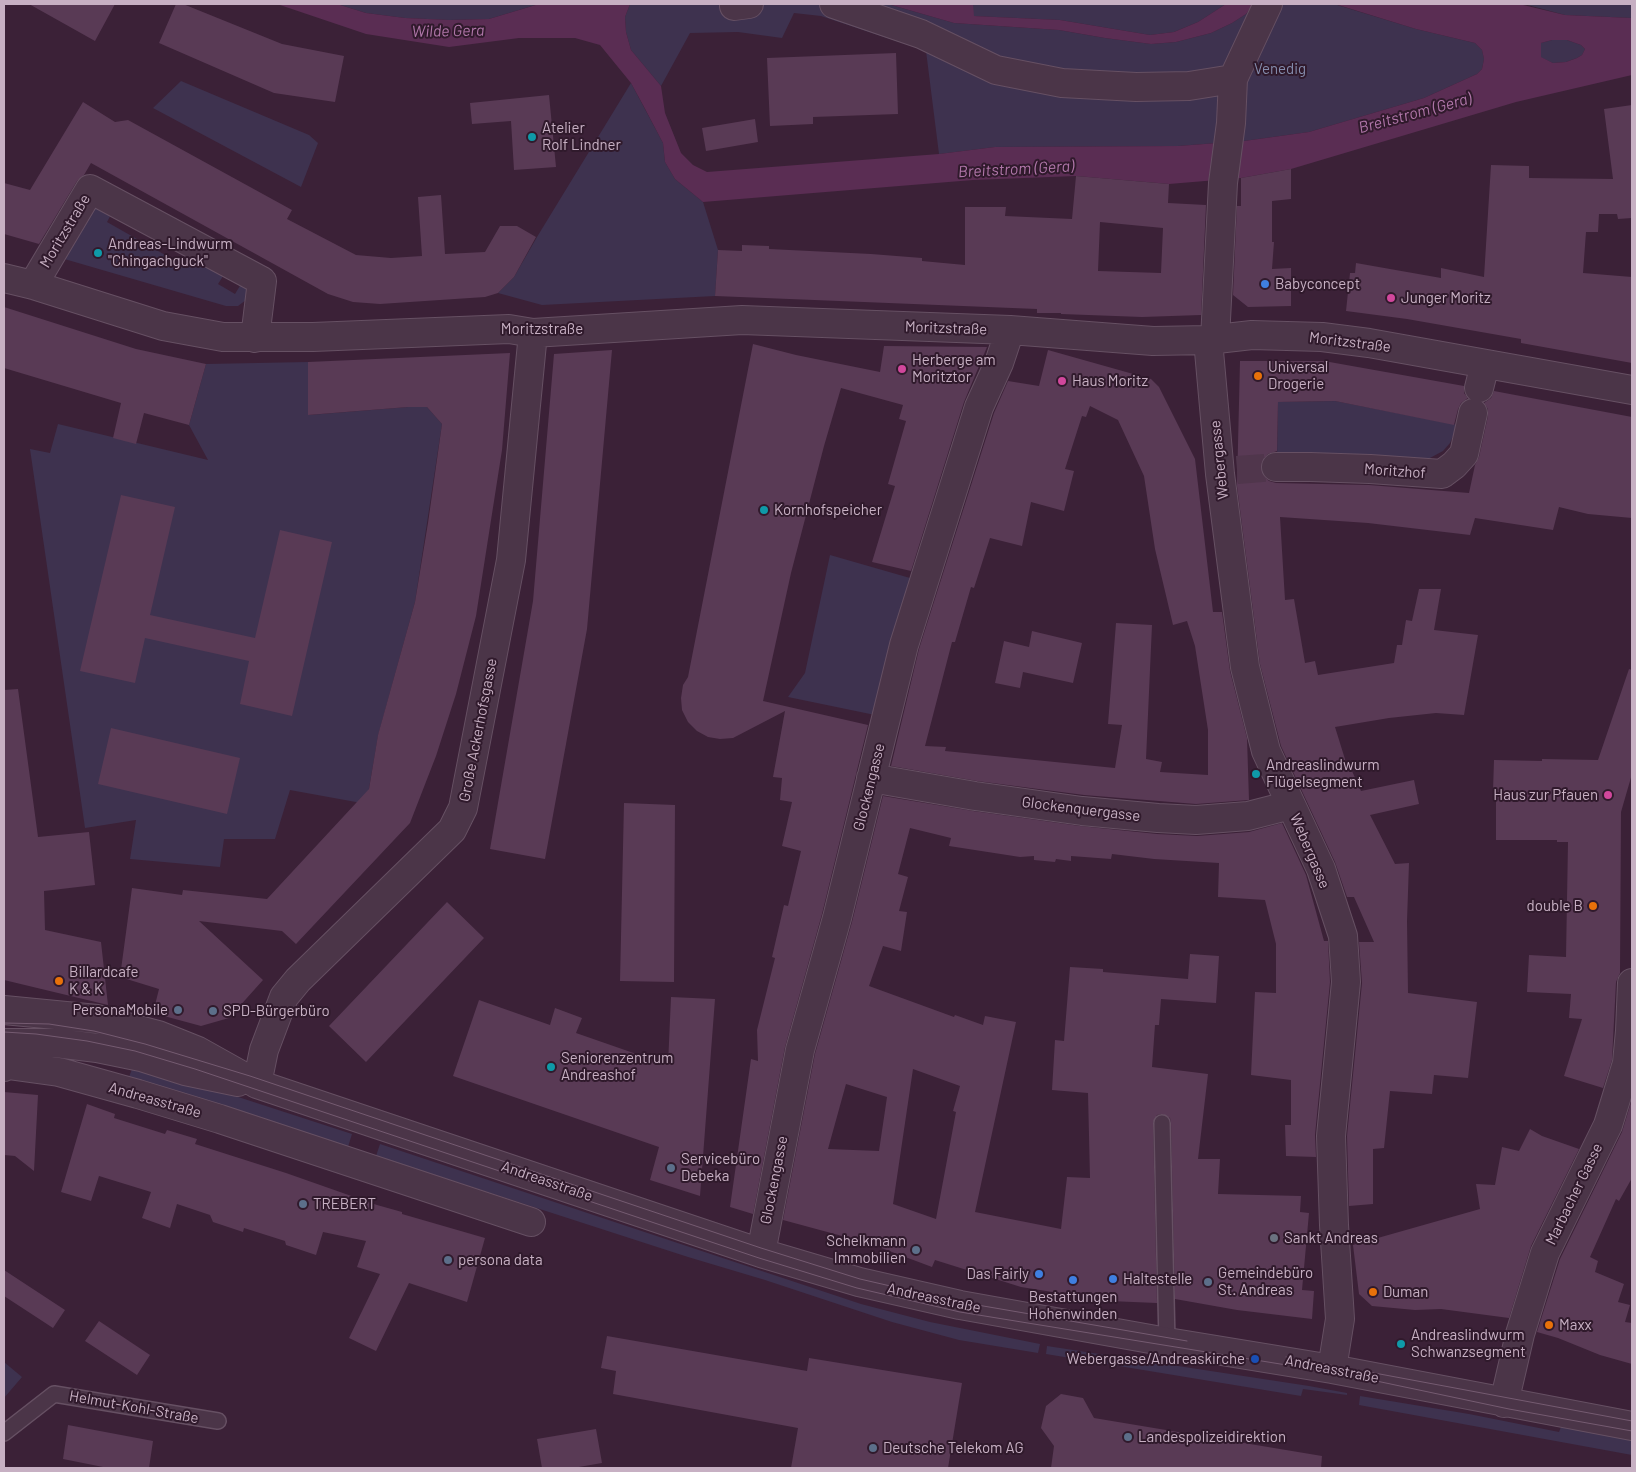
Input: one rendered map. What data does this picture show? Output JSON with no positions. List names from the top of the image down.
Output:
{
  "streets": {
    "street": [
      "Moritzstraße",
      "Webergasse",
      "Moritzhof",
      "Große Ackerhofsgasse",
      "Glockengasse",
      "Glockenquergasse",
      "Andreasstraße",
      "Marbacher Gasse"
    ],
    "lane": ["Helmut-Kohl-Straße"]
  },
  "crossings": [
    ["Moritzstraße", "Webergasse"],
    ["Moritzstraße", "Moritzhof"],
    ["Moritzstraße", "Große Ackerhofsgasse"],
    ["Moritzstraße", "Glockengasse"],
    ["Webergasse", "Glockenquergasse"],
    ["Webergasse", "Andreasstraße"],
    ["Große Ackerhofsgasse", "Andreasstraße"],
    ["Glockengasse", "Glockenquergasse"],
    ["Glockengasse", "Andreasstraße"],
    ["Andreasstraße", "Marbacher Gasse"]
  ],
  "water": ["Wilde Gera", "Breitstrom (Gera)"],
  "parks": ["Venedig"],
  "places": [
    "Atelier Rolf Lindner",
    "Andreas-Lindwurm \"Chingachguck\"",
    "Babyconcept",
    "Junger Moritz",
    "Herberge am Moritztor",
    "Universal Drogerie",
    "Haus Moritz",
    "Kornhofspeicher",
    "Andreaslindwurm Flügelsegment",
    "Haus zur Pfauen",
    "double B",
    "Billardcafe K & K",
    "PersonaMobile",
    "SPD-Bürgerbüro",
    "Seniorenzentrum Andreashof",
    "Servicebüro Debeka",
    "TREBERT",
    "Sankt Andreas",
    "Schelkmann Immobilien",
    "persona data",
    "Das Fairly",
    "Haltestelle",
    "Bestattungen Hohenwinden",
    "Gemeindebüro St. Andreas",
    "Duman",
    "Maxx",
    "Andreaslindwurm Schwanzsegment",
    "Webergasse/Andreaskirche",
    "Landespolizeidirektion",
    "Deutsche Telekom AG"
  ]
}
